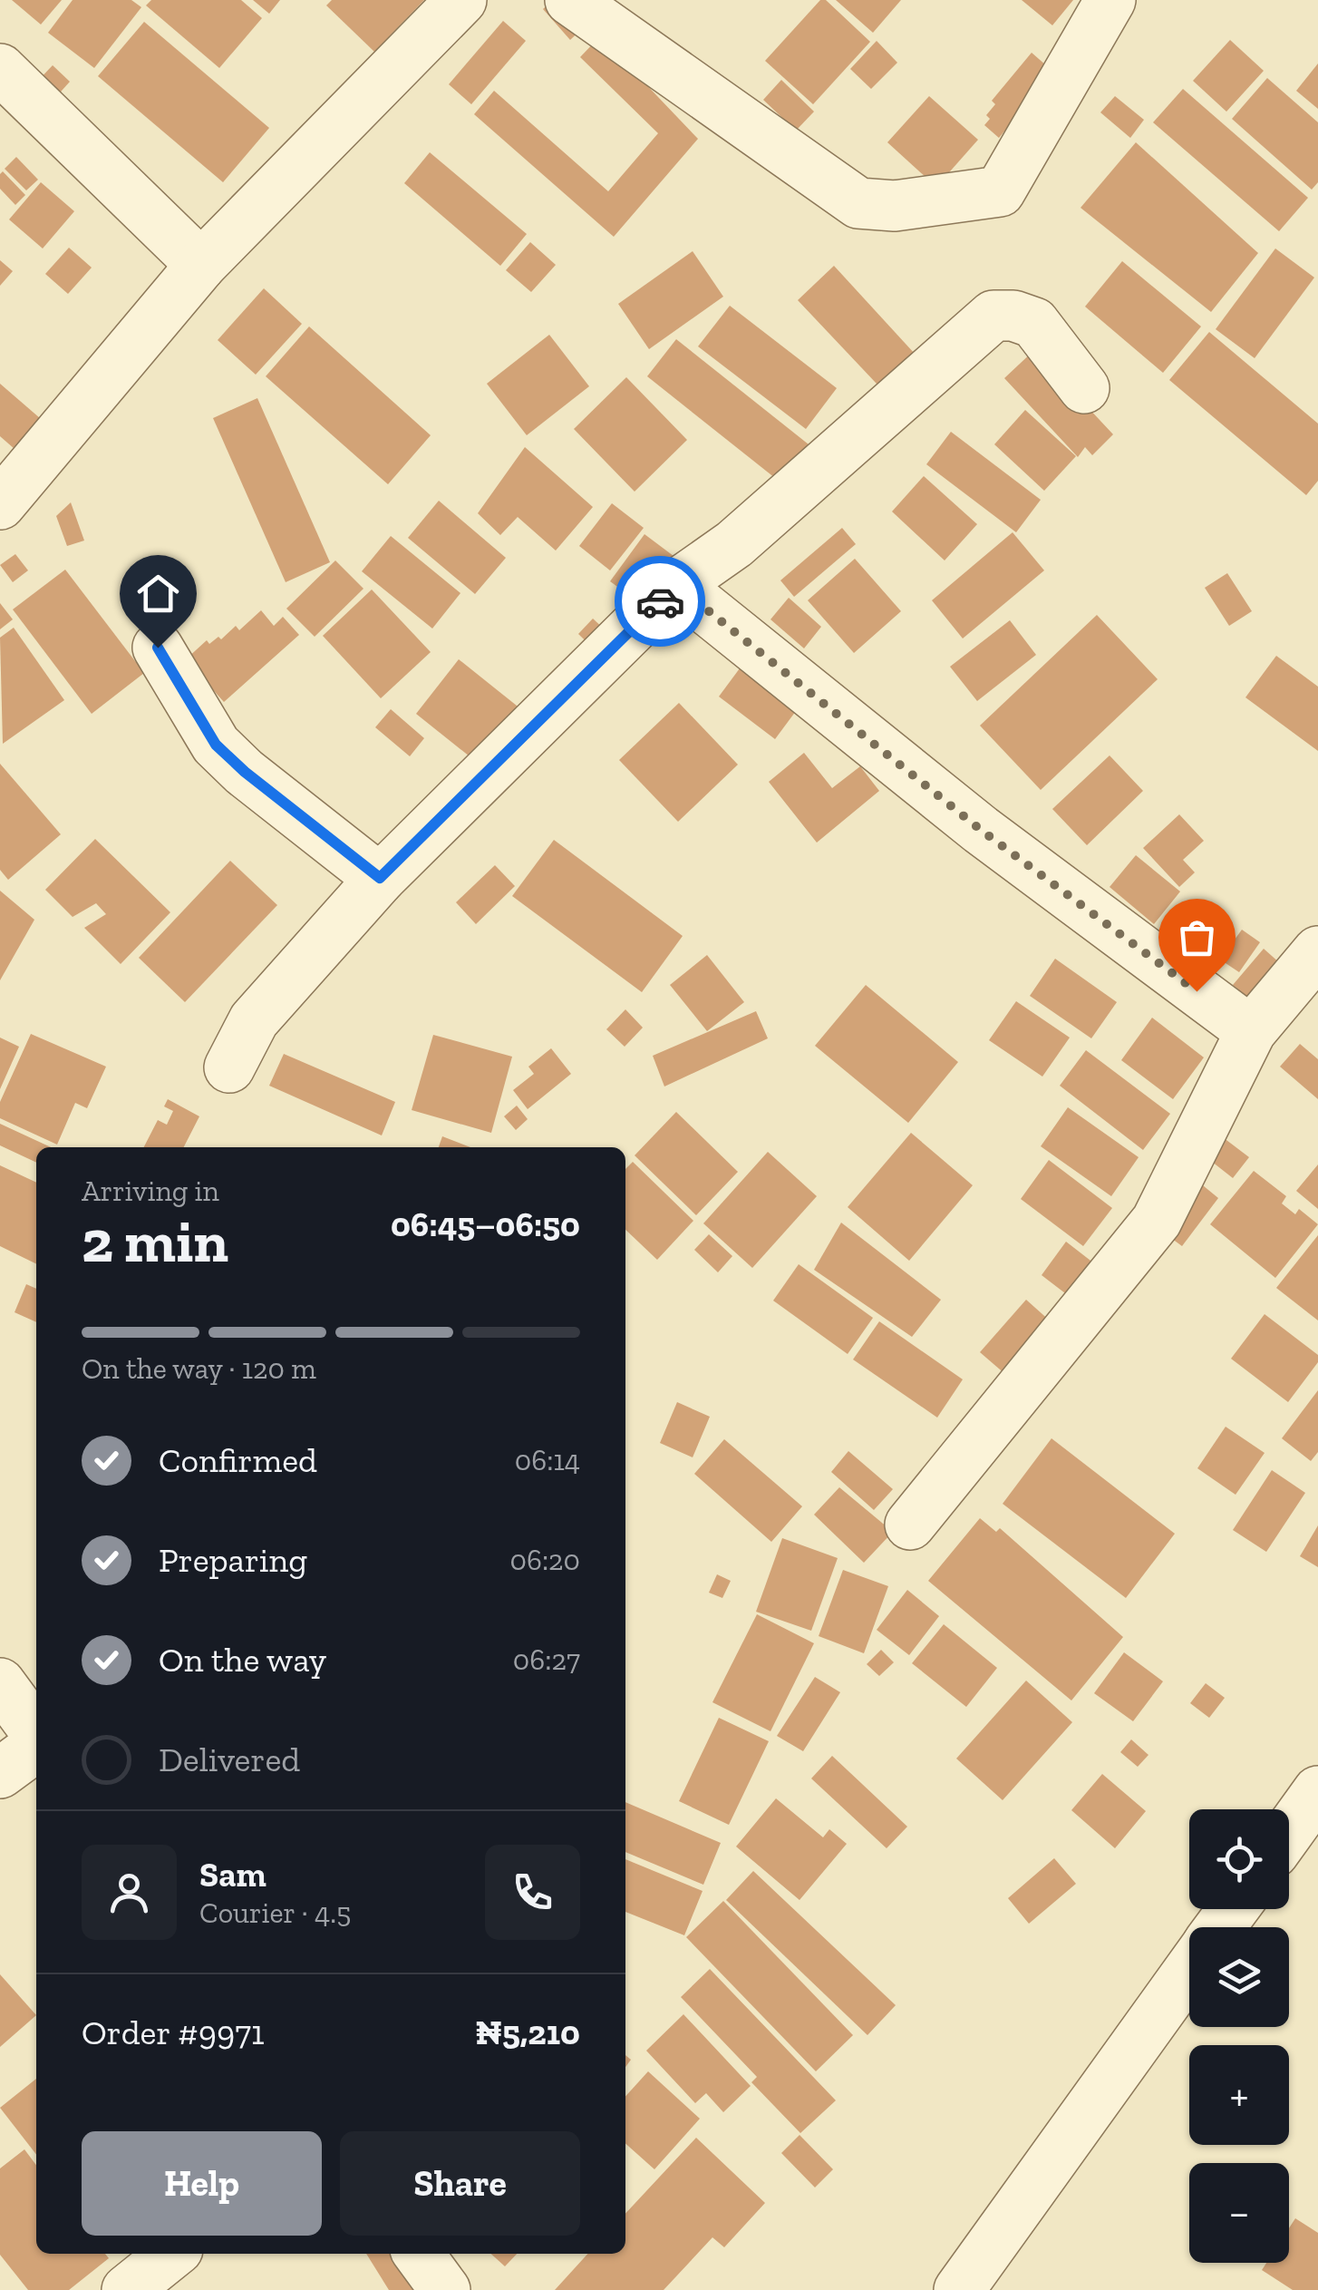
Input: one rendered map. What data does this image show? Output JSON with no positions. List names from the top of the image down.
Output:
{
  "page": {
    "heading": ["2 min", "Arriving in", "06:45–06:50"],
    "panel": [
      "Sam",
      "Courier · 4.5",
      "Order #9971",
      "₦5,210"
    ],
    "bar": "On the way · 120 m",
    "list": [
      ["Confirmed", "06:14"],
      ["Preparing", "06:20"],
      ["On the way", "06:27"],
      "Delivered"
    ],
    "map_buttons": ["+", "−"],
    "buttons": ["Help", "Share"]
  }
}
